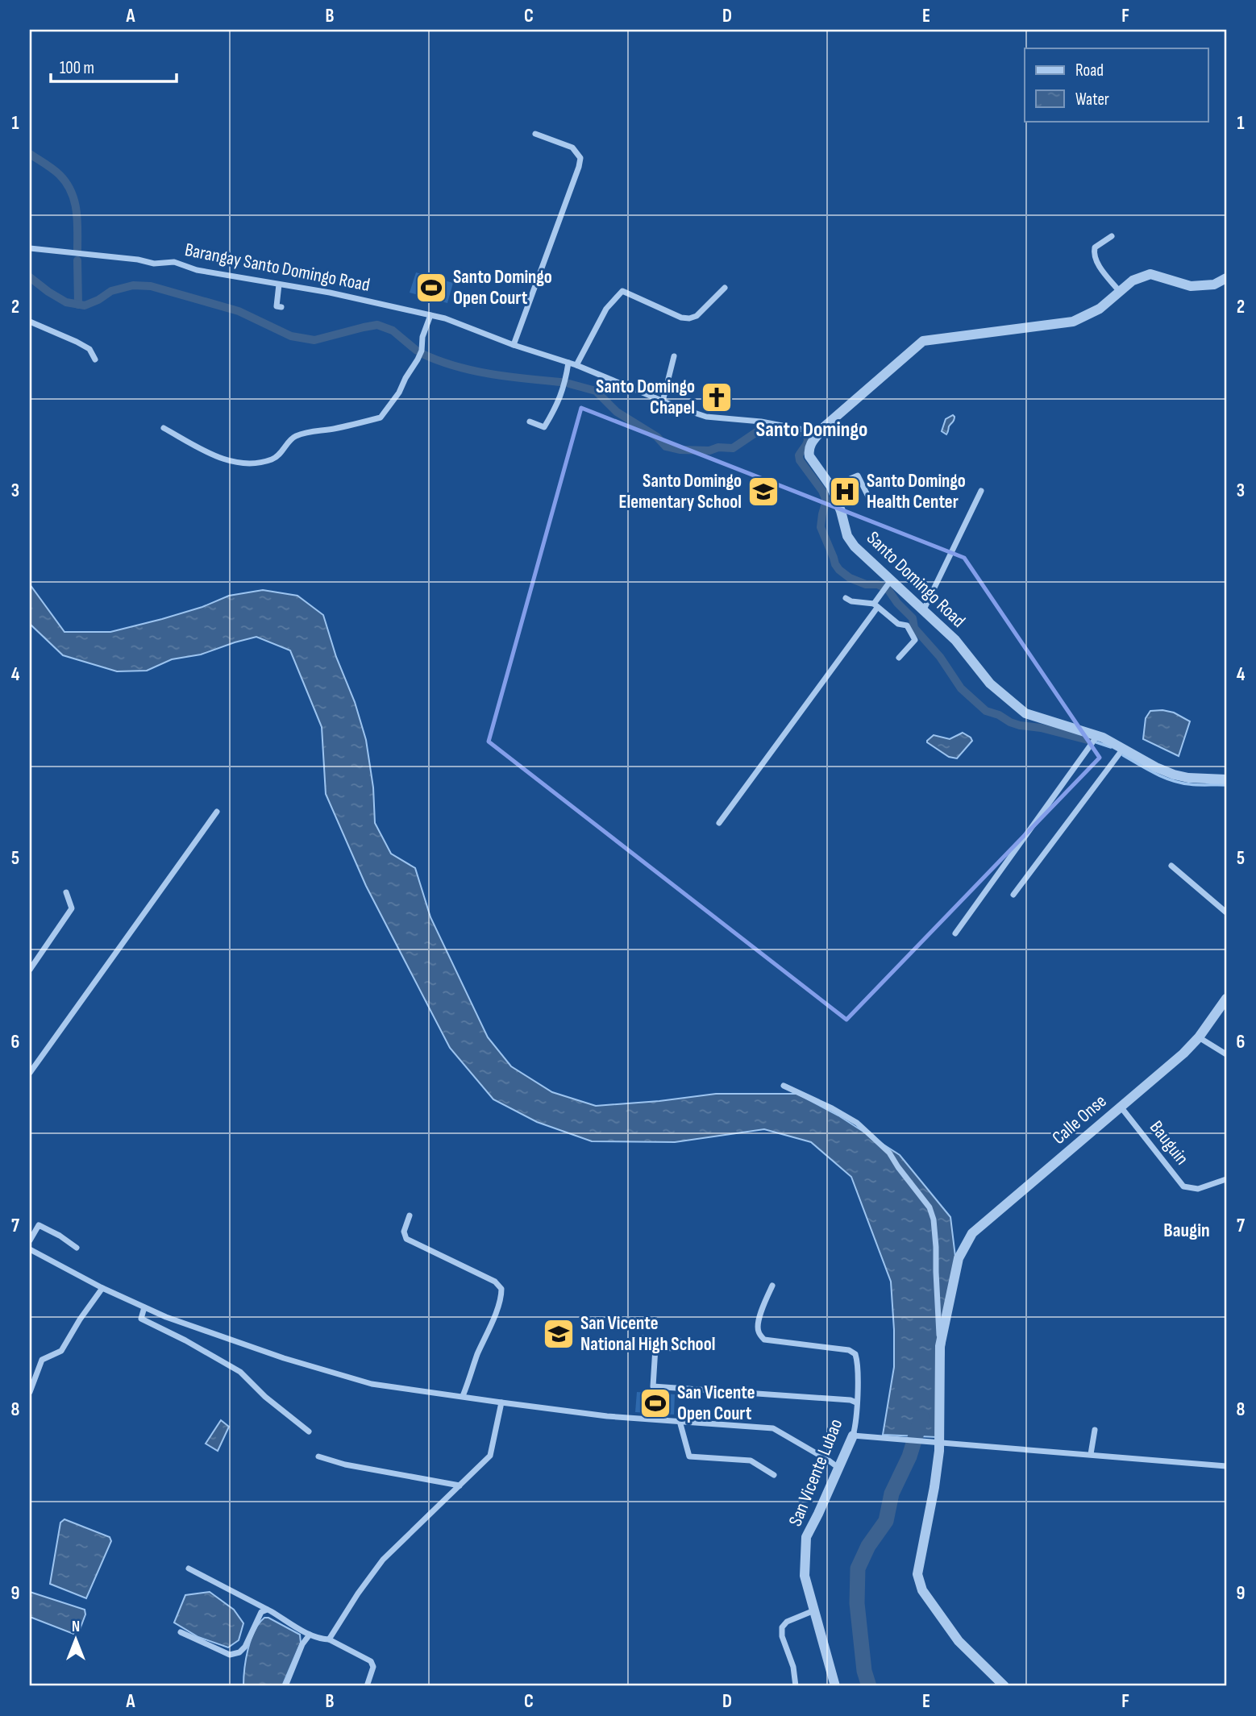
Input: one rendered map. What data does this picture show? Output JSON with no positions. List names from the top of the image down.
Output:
{
  "streets": {
    "street": [
      "Barangay Santo Domingo Road",
      "Santo Domingo Road",
      "Calle Onse",
      "Bauguin",
      "San Vicente Lubao"
    ]
  },
  "crossings": [
    ["Barangay Santo Domingo Road", "Santo Domingo Road"],
    ["Calle Onse", "Bauguin"]
  ],
  "districts": ["Santo Domingo", "Baugin"],
  "places": {
    "sports": ["Santo Domingo Open Court", "San Vicente Open Court"],
    "church": ["Santo Domingo Chapel"],
    "school or university": ["Santo Domingo Elementary School", "San Vicente National High School"],
    "hospital": ["Santo Domingo Health Center"]
  },
  "legend": ["Road", "Water"],
  "scale_bar": "100 m",
  "north": "top",
  "grid": {
    "columns": [
      "A",
      "B",
      "C",
      "D",
      "E",
      "F"
    ],
    "rows": [
      "1",
      "2",
      "3",
      "4",
      "5",
      "6",
      "7",
      "8",
      "9"
    ]
  }
}
